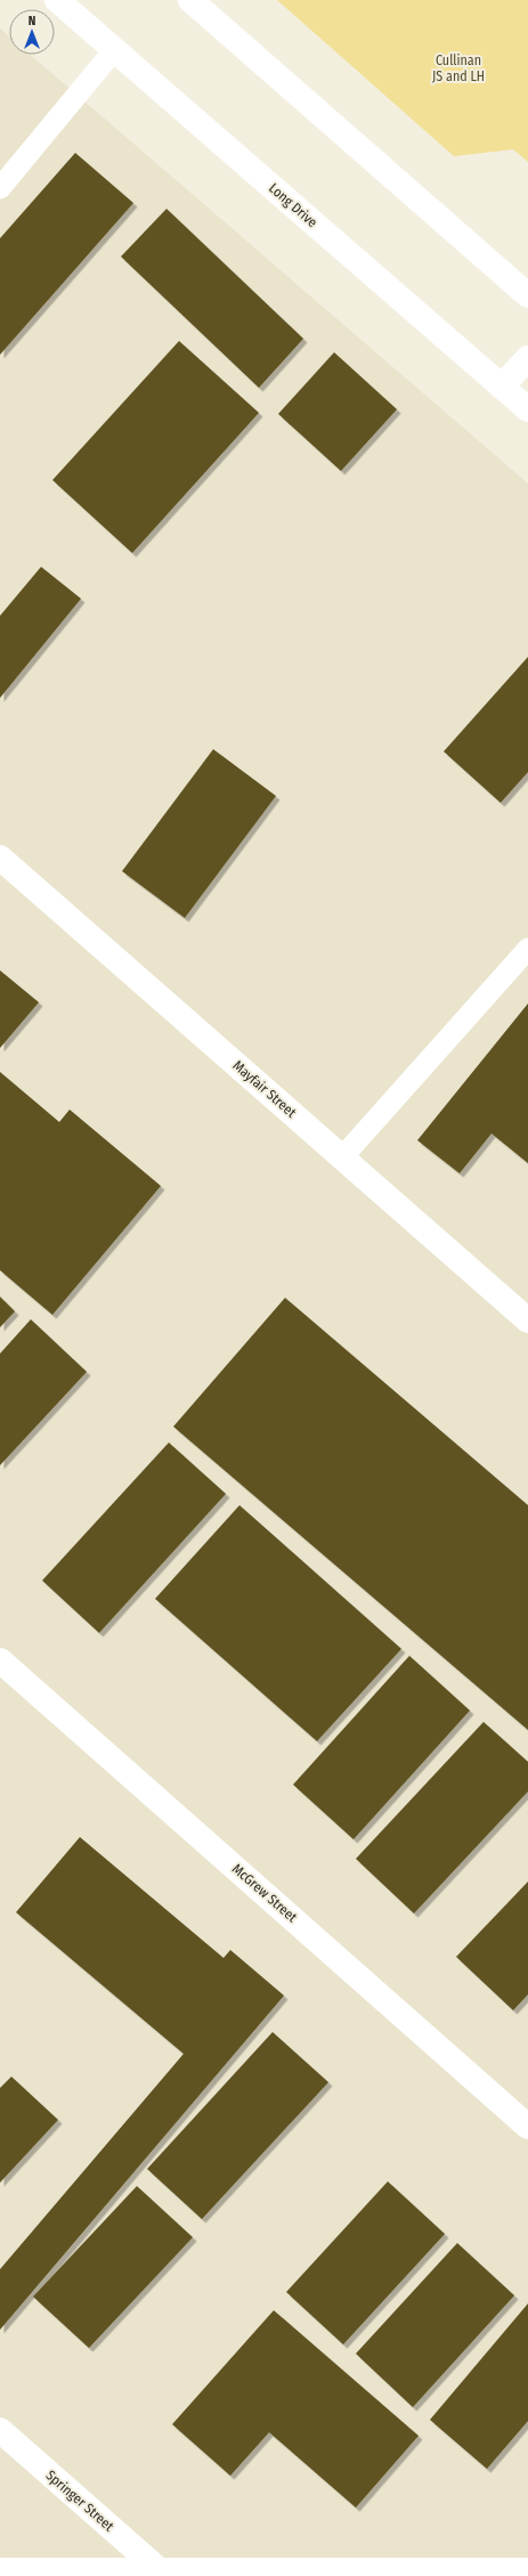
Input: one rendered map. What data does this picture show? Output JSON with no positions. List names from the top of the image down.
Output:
{
  "streets": {
    "street": [
      "Long Drive",
      "Mayfair Street",
      "McGrew Street",
      "Springer Street"
    ]
  },
  "parks": ["Cullinan JS and LH"],
  "north": "top"
}
